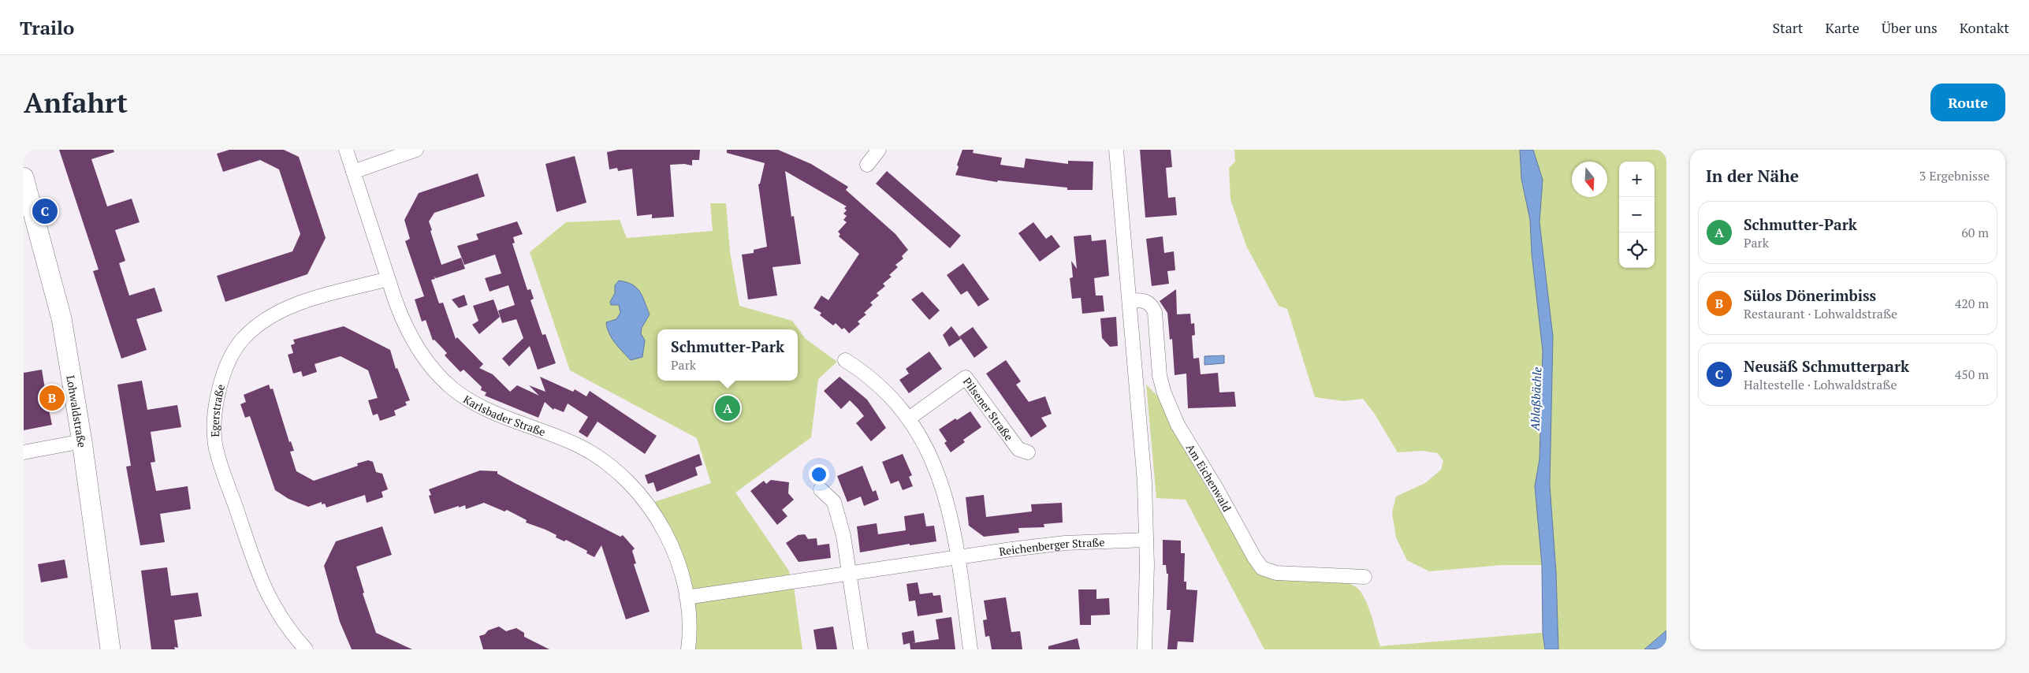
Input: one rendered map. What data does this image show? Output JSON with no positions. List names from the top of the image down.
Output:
{
  "streets": {
    "street": [
      "Egerstraße",
      "Lohwaldstraße",
      "Pilsener Straße",
      "Karlsbader Straße",
      "Am Eichenwald",
      "Reichenberger Straße"
    ]
  },
  "crossings": [
    ["Egerstraße", "Karlsbader Straße"],
    ["Karlsbader Straße", "Reichenberger Straße"]
  ],
  "water": ["Ablaßbächle"],
  "north": "bottom",
  "page": {
    "header": "Trailo",
    "nav": [
      "Start",
      "Karte",
      "Über uns",
      "Kontakt"
    ],
    "buttons": "Route",
    "title": "Anfahrt",
    "heading": ["In der Nähe", "3 Ergebnisse"],
    "map_buttons": ["+", "−"],
    "pins": ["C", "B", "A"],
    "list": [
      {
        "mark": "A",
        "name": "Schmutter-Park",
        "note": "Park",
        "value": "60 m"
      },
      {
        "mark": "B",
        "name": "Sülos Dönerimbiss",
        "note": "Restaurant · Lohwaldstraße",
        "value": "420 m"
      },
      {
        "mark": "C",
        "name": "Neusäß Schmutterpark",
        "note": "Haltestelle · Lohwaldstraße",
        "value": "450 m"
      }
    ],
    "popup": ["Schmutter-Park", "Park"]
  }
}
